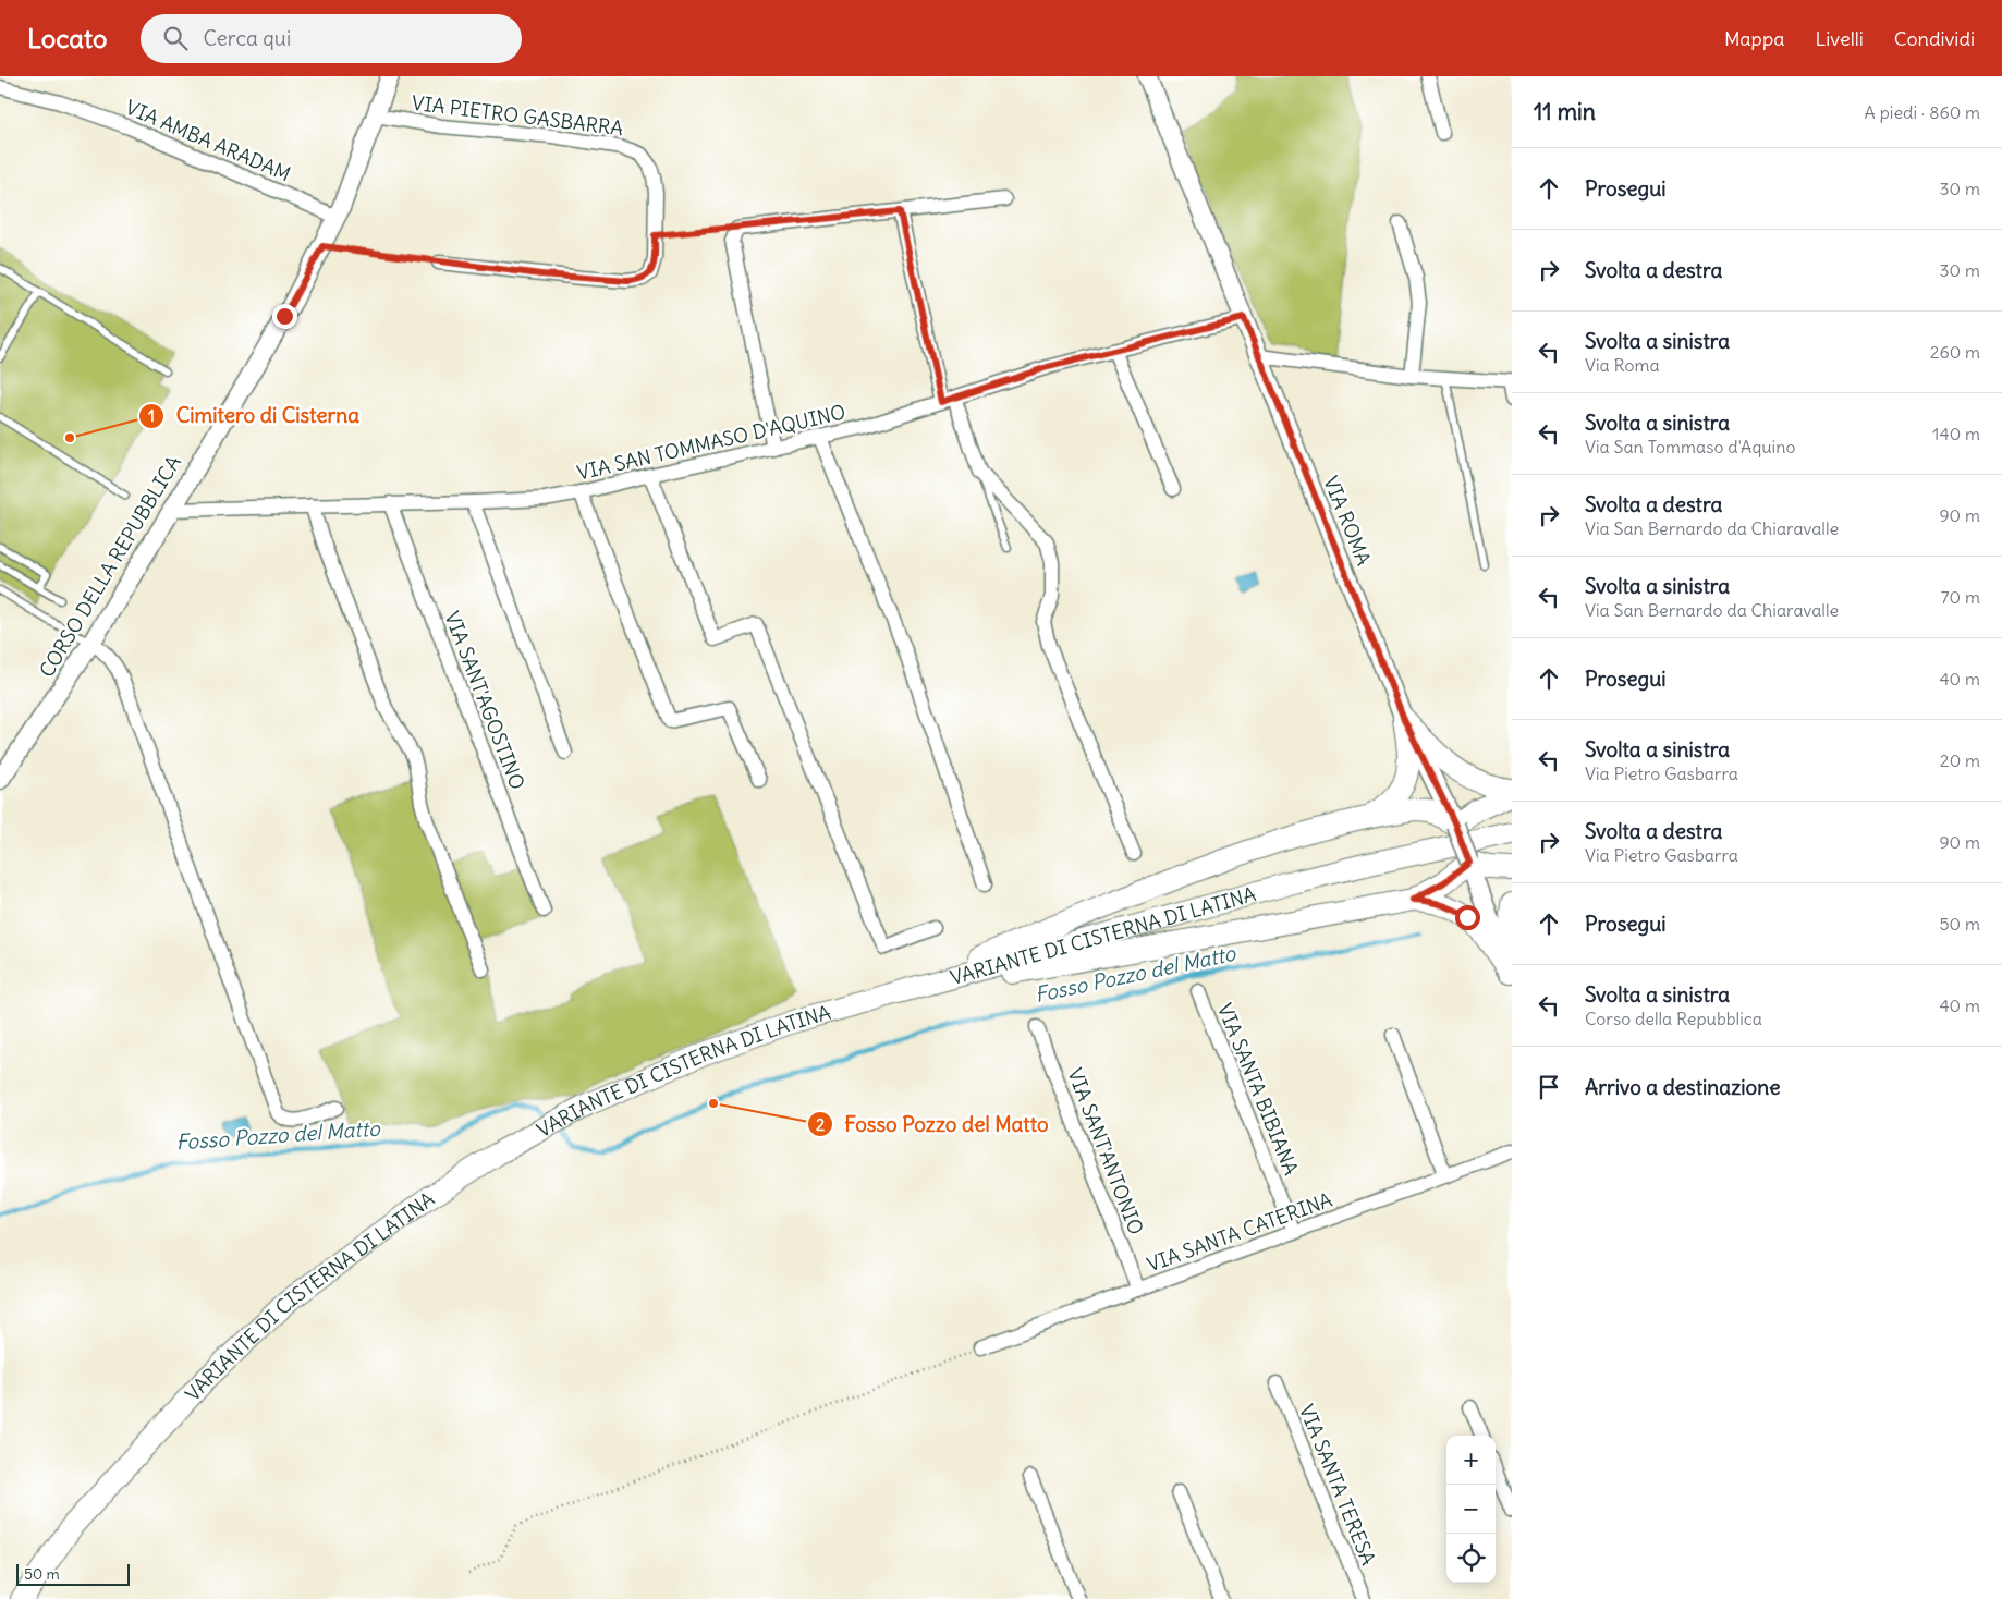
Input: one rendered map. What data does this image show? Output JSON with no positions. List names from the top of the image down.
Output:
{
  "streets": {
    "main road": ["VARIANTE DI CISTERNA DI LATINA"],
    "street": [
      "VIA PIETRO GASBARRA",
      "VIA AMBA ARADAM",
      "VIA SAN TOMMASO D'AQUINO",
      "VIA ROMA",
      "CORSO DELLA REPUBBLICA",
      "VIA SANT'AGOSTINO",
      "VIA SANTA BIBIANA",
      "VIA SANT'ANTONIO",
      "VIA SANTA CATERINA",
      "VIA SANTA TERESA"
    ]
  },
  "crossings": [
    ["VIA PIETRO GASBARRA", "CORSO DELLA REPUBBLICA"],
    ["VIA AMBA ARADAM", "CORSO DELLA REPUBBLICA"],
    ["VIA SAN TOMMASO D'AQUINO", "VIA ROMA"],
    ["VIA SAN TOMMASO D'AQUINO", "CORSO DELLA REPUBBLICA"],
    ["VIA SAN TOMMASO D'AQUINO", "VIA SANT'AGOSTINO"],
    ["VIA SANTA BIBIANA", "VIA SANTA CATERINA"],
    ["VIA SANT'ANTONIO", "VIA SANTA CATERINA"]
  ],
  "water": ["Fosso Pozzo del Matto"],
  "places": ["Cimitero di Cisterna", "Fosso Pozzo del Matto"],
  "scale_bar": "50 m",
  "page": {
    "header": "Locato",
    "search": "Cerca qui",
    "nav": ["Mappa", "Livelli", "Condividi"],
    "heading": ["11 min", "A piedi · 860 m"],
    "list": [
      ["Prosegui", "30 m"],
      ["Svolta a destra", "30 m"],
      ["Svolta a sinistra", "Via Roma", "260 m"],
      ["Svolta a sinistra", "Via San Tommaso d'Aquino", "140 m"],
      ["Svolta a destra", "Via San Bernardo da Chiaravalle", "90 m"],
      ["Svolta a sinistra", "Via San Bernardo da Chiaravalle", "70 m"],
      ["Prosegui", "40 m"],
      ["Svolta a sinistra", "Via Pietro Gasbarra", "20 m"],
      ["Svolta a destra", "Via Pietro Gasbarra", "90 m"],
      ["Prosegui", "50 m"],
      ["Svolta a sinistra", "Corso della Repubblica", "40 m"],
      "Arrivo a destinazione"
    ],
    "map_buttons": ["+", "−"],
    "scale": "50 m"
  }
}
